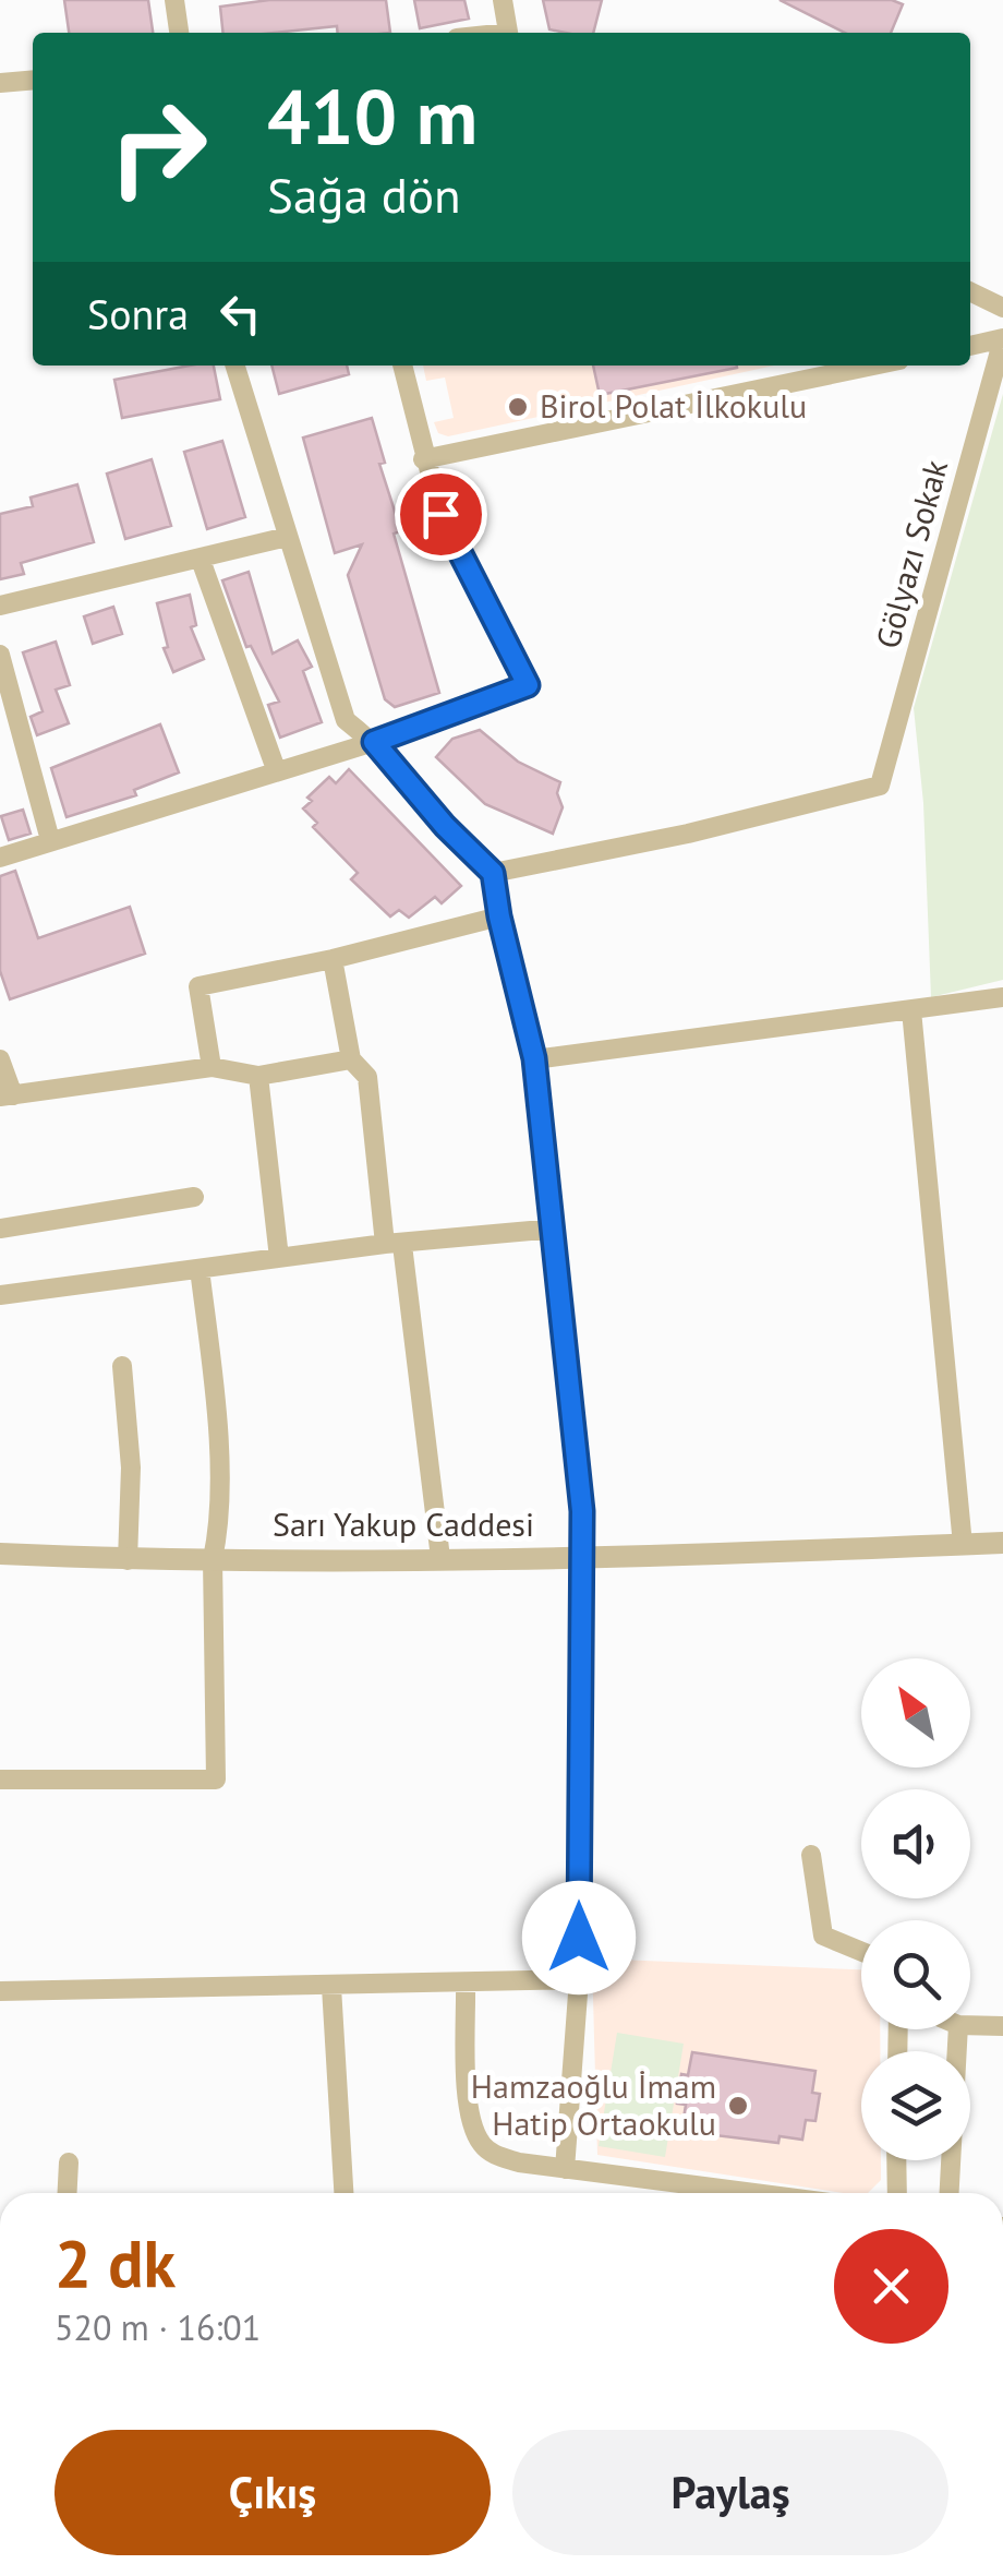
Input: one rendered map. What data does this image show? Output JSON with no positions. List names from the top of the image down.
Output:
{
  "streets": {
    "street": ["Gölyazı Sokak", "Sarı Yakup Caddesi"]
  },
  "places": ["Birol Polat İlkokulu", "Hamzaoğlu İmam Hatip Ortaokulu"],
  "north": "top left",
  "page": {
    "turn": ["410 m", "Sağa dön"],
    "then": "Sonra",
    "heading": ["2 dk", "520 m · 16:01"],
    "buttons": ["Çıkış", "Paylaş"]
  }
}
